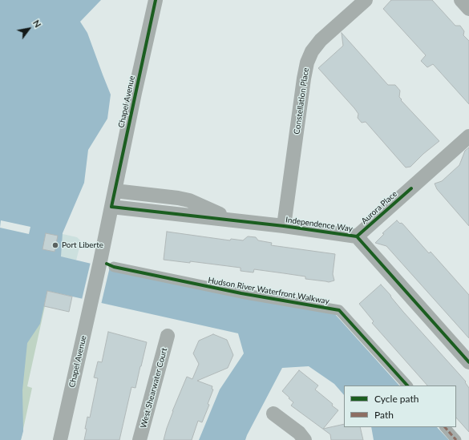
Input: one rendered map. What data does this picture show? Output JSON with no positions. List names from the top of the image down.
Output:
{
  "streets": {
    "street": [
      "Constellation Place",
      "Chapel Avenue",
      "Aurora Place",
      "Independence Way",
      "Hudson River Waterfront Walkway",
      "West Shearwater Court"
    ]
  },
  "crossings": [
    ["Constellation Place", "Independence Way"],
    ["Chapel Avenue", "Independence Way"],
    ["Aurora Place", "Independence Way"]
  ],
  "places": ["Port Liberte"],
  "legend": ["Cycle path", "Path"],
  "north": "top right"
}
